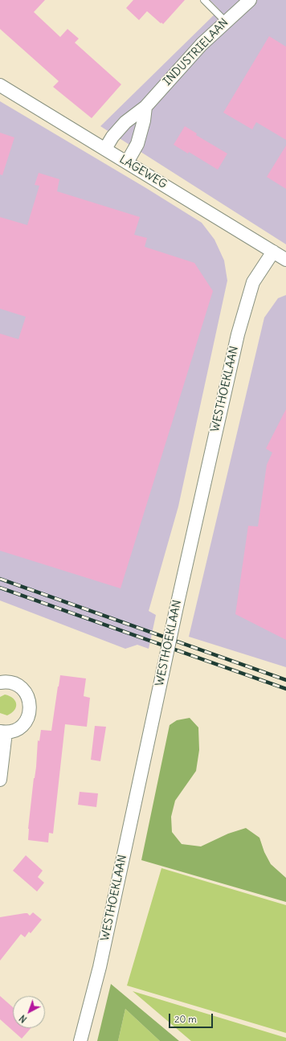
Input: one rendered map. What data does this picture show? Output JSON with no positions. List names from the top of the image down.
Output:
{
  "streets": {
    "street": ["INDUSTRIELAAN", "LAGEWEG", "WESTHOEKLAAN"]
  },
  "crossings": [
    ["INDUSTRIELAAN", "LAGEWEG"],
    ["LAGEWEG", "WESTHOEKLAAN"]
  ],
  "scale_bar": "20 m",
  "north": "bottom left"
}
